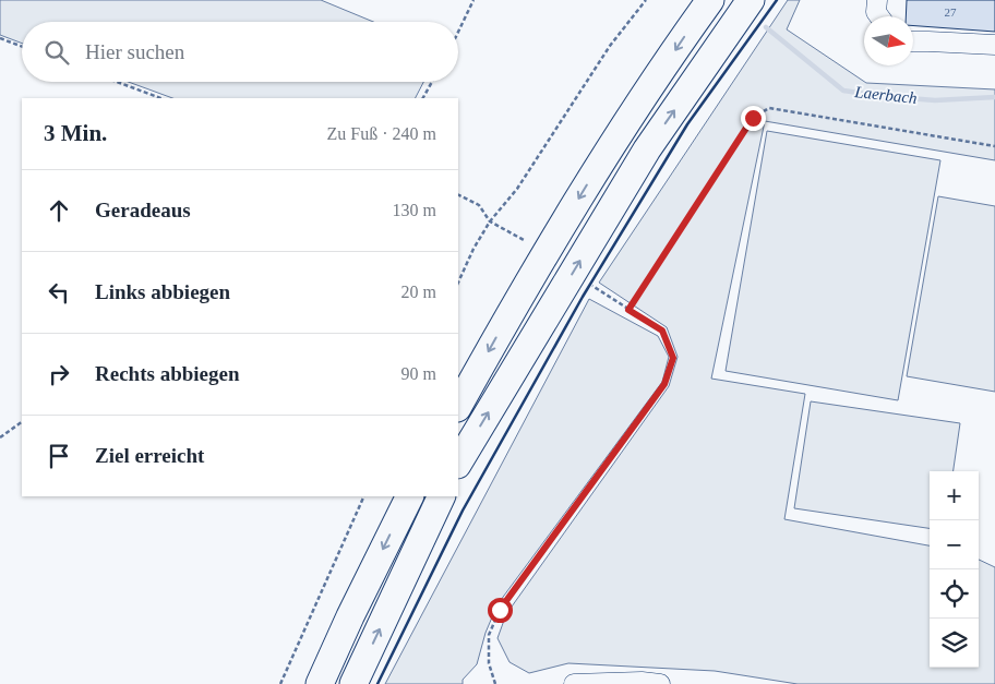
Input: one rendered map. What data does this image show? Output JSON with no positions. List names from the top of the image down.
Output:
{
  "water": ["Laerbach"],
  "house_numbers": ["27"],
  "north": "right",
  "page": {
    "search": "Hier suchen",
    "heading": ["3 Min.", "Zu Fuß · 240 m"],
    "list": [
      ["Geradeaus", "130 m"],
      ["Links abbiegen", "20 m"],
      ["Rechts abbiegen", "90 m"],
      "Ziel erreicht"
    ],
    "map_buttons": ["+", "−"]
  }
}
